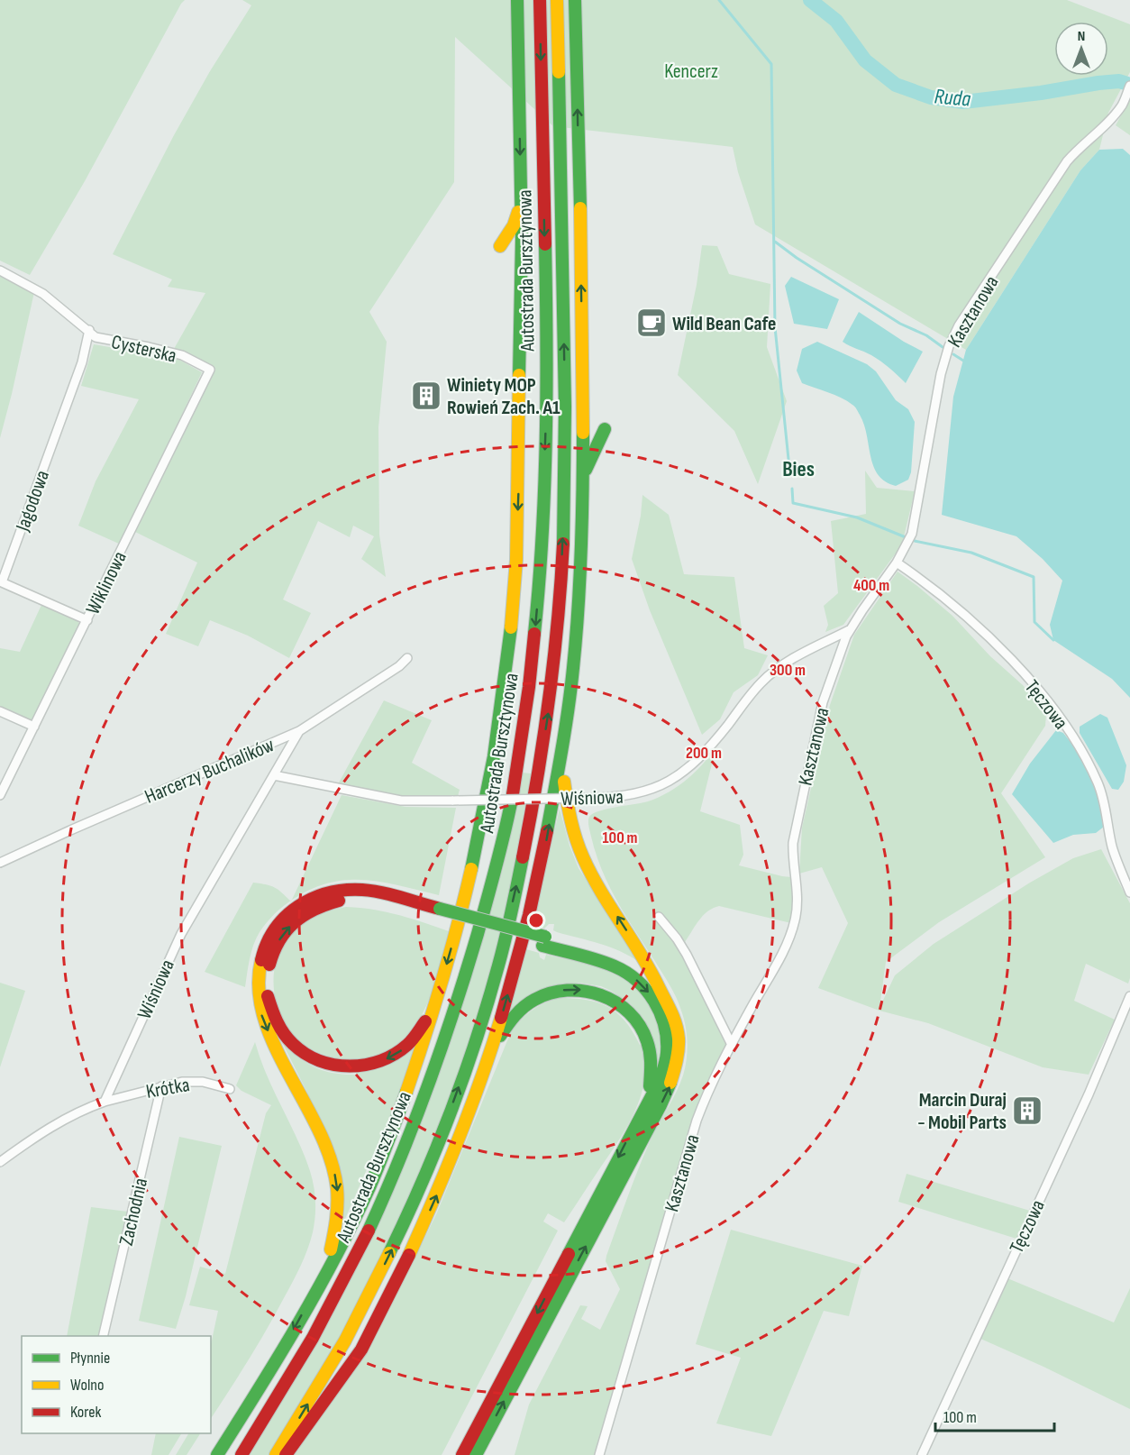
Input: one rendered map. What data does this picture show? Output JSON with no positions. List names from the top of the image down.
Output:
{
  "streets": {
    "highway": ["Autostrada Bursztynowa"],
    "street": [
      "Kasztanowa",
      "Cysterska",
      "Jagodowa",
      "Wiklinowa",
      "Tęczowa",
      "Harcerzy Buchalików",
      "Wiśniowa",
      "Krótka",
      "Zachodnia"
    ]
  },
  "crossings": [
    ["Kasztanowa", "Tęczowa"],
    ["Kasztanowa", "Wiśniowa"],
    ["Cysterska", "Jagodowa"],
    ["Cysterska", "Wiklinowa"],
    ["Jagodowa", "Wiklinowa"],
    ["Harcerzy Buchalików", "Wiśniowa"],
    ["Wiśniowa", "Krótka"],
    ["Krótka", "Zachodnia"]
  ],
  "districts": ["Bies"],
  "water": ["Ruda"],
  "parks": ["Kencerz"],
  "places": {
    "cafe": ["Wild Bean Cafe"],
    "building": ["Winiety MOP Rowień Zach. A1", "Marcin Duraj - Mobil Parts"]
  },
  "legend": ["Płynnie", "Wolno", "Korek"],
  "scale_bar": "100 m",
  "north": "top",
  "rings": [
    "400 m",
    "300 m",
    "200 m",
    "100 m"
  ]
}
